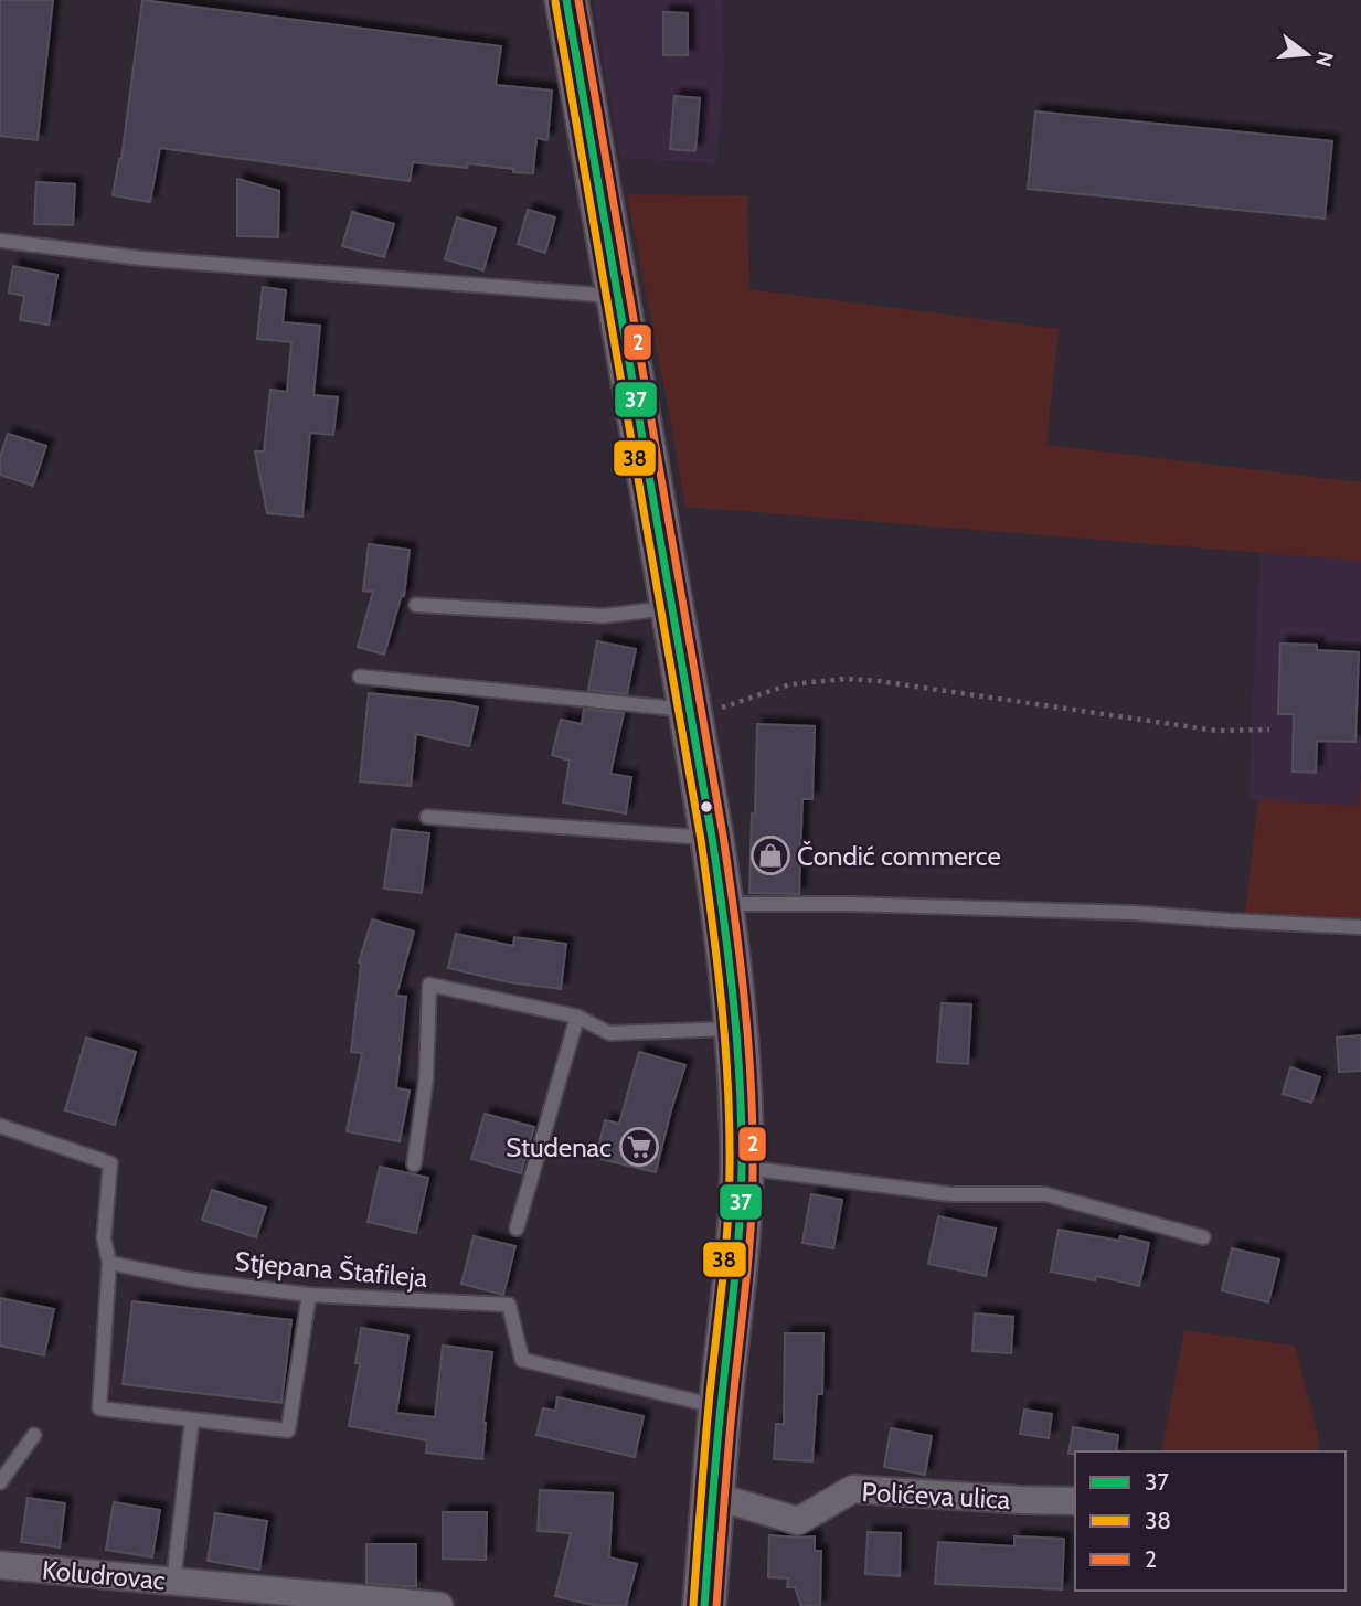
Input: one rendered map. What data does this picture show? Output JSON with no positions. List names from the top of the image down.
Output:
{
  "streets": {
    "street": ["Polićeva ulica", "Koludrovac"],
    "lane": ["Stjepana Štafileja"]
  },
  "places": {
    "shop": ["Čondić commerce"],
    "supermarket": ["Studenac"]
  },
  "lines": ["transit line 37", "transit line 2", "transit line 38"],
  "legend": ["37", "38", "2"],
  "north": "right"
}
